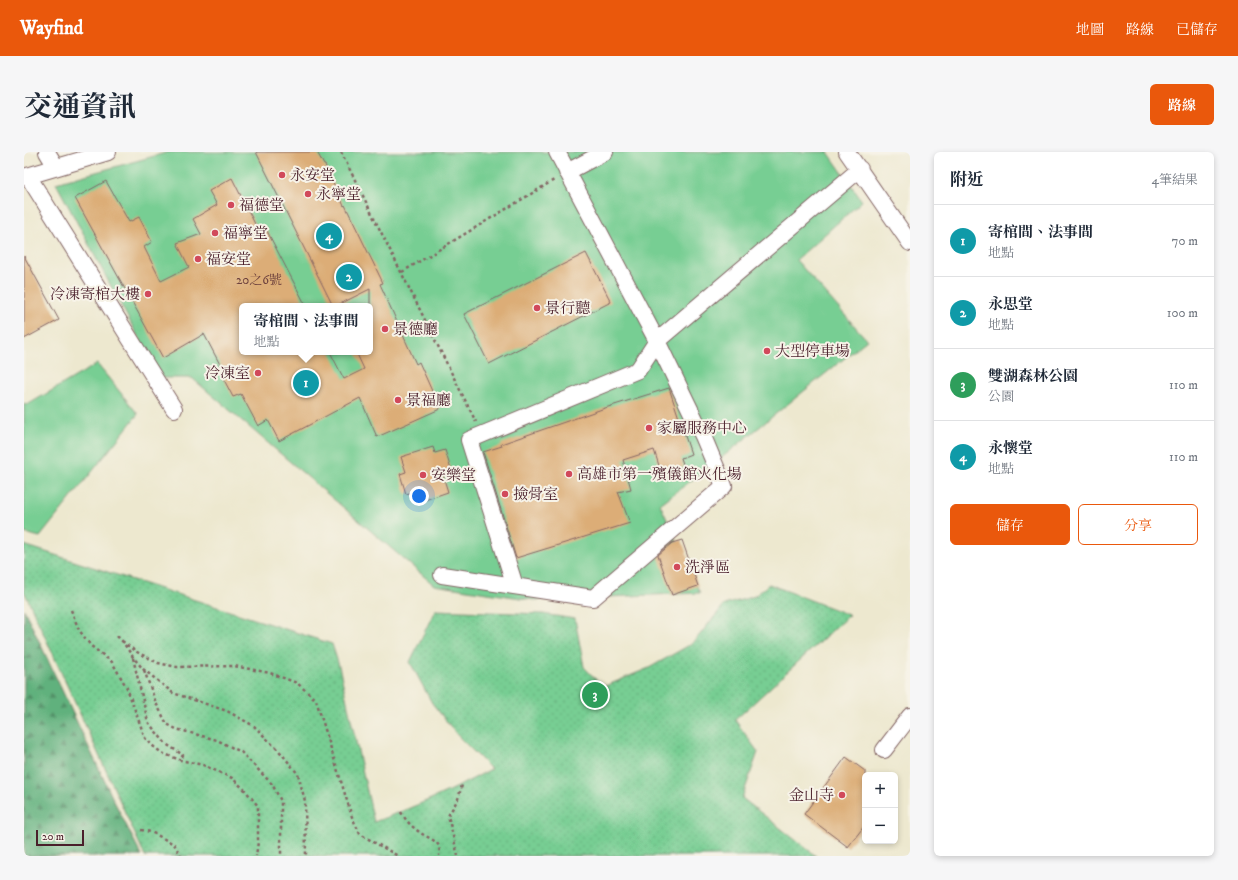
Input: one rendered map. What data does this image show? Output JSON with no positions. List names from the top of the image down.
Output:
{
  "places": [
    "永安堂",
    "永寧堂",
    "福德堂",
    "福寧堂",
    "福安堂",
    "冷凍寄棺大樓",
    "景行聽",
    "景德廳",
    "大型停車場",
    "冷凍室",
    "景福廳",
    "家屬服務中心",
    "高雄市第一殯儀館火化場",
    "安樂堂",
    "撿骨室",
    "洗淨區",
    "金山寺"
  ],
  "house_numbers": ["20之6號"],
  "scale_bar": "20 m",
  "page": {
    "header": "Wayfind",
    "nav": ["地圖", "路線", "已儲存"],
    "title": "交通資訊",
    "buttons": [
      "路線",
      ["儲存", "分享"]
    ],
    "heading": ["附近", "4筆結果"],
    "list": [
      {
        "mark": "1",
        "name": "寄棺間、法事間",
        "note": "地點",
        "value": "70 m"
      },
      {
        "mark": "2",
        "name": "永思堂",
        "note": "地點",
        "value": "100 m"
      },
      {
        "mark": "3",
        "name": "雙湖森林公園",
        "note": "公園",
        "value": "110 m"
      },
      {
        "mark": "4",
        "name": "永懷堂",
        "note": "地點",
        "value": "110 m"
      }
    ],
    "pins": [
      "4",
      "2",
      "1",
      "3"
    ],
    "popup": ["寄棺間、法事間", "地點"],
    "map_buttons": ["+", "−"],
    "scale": "20 m"
  }
}
